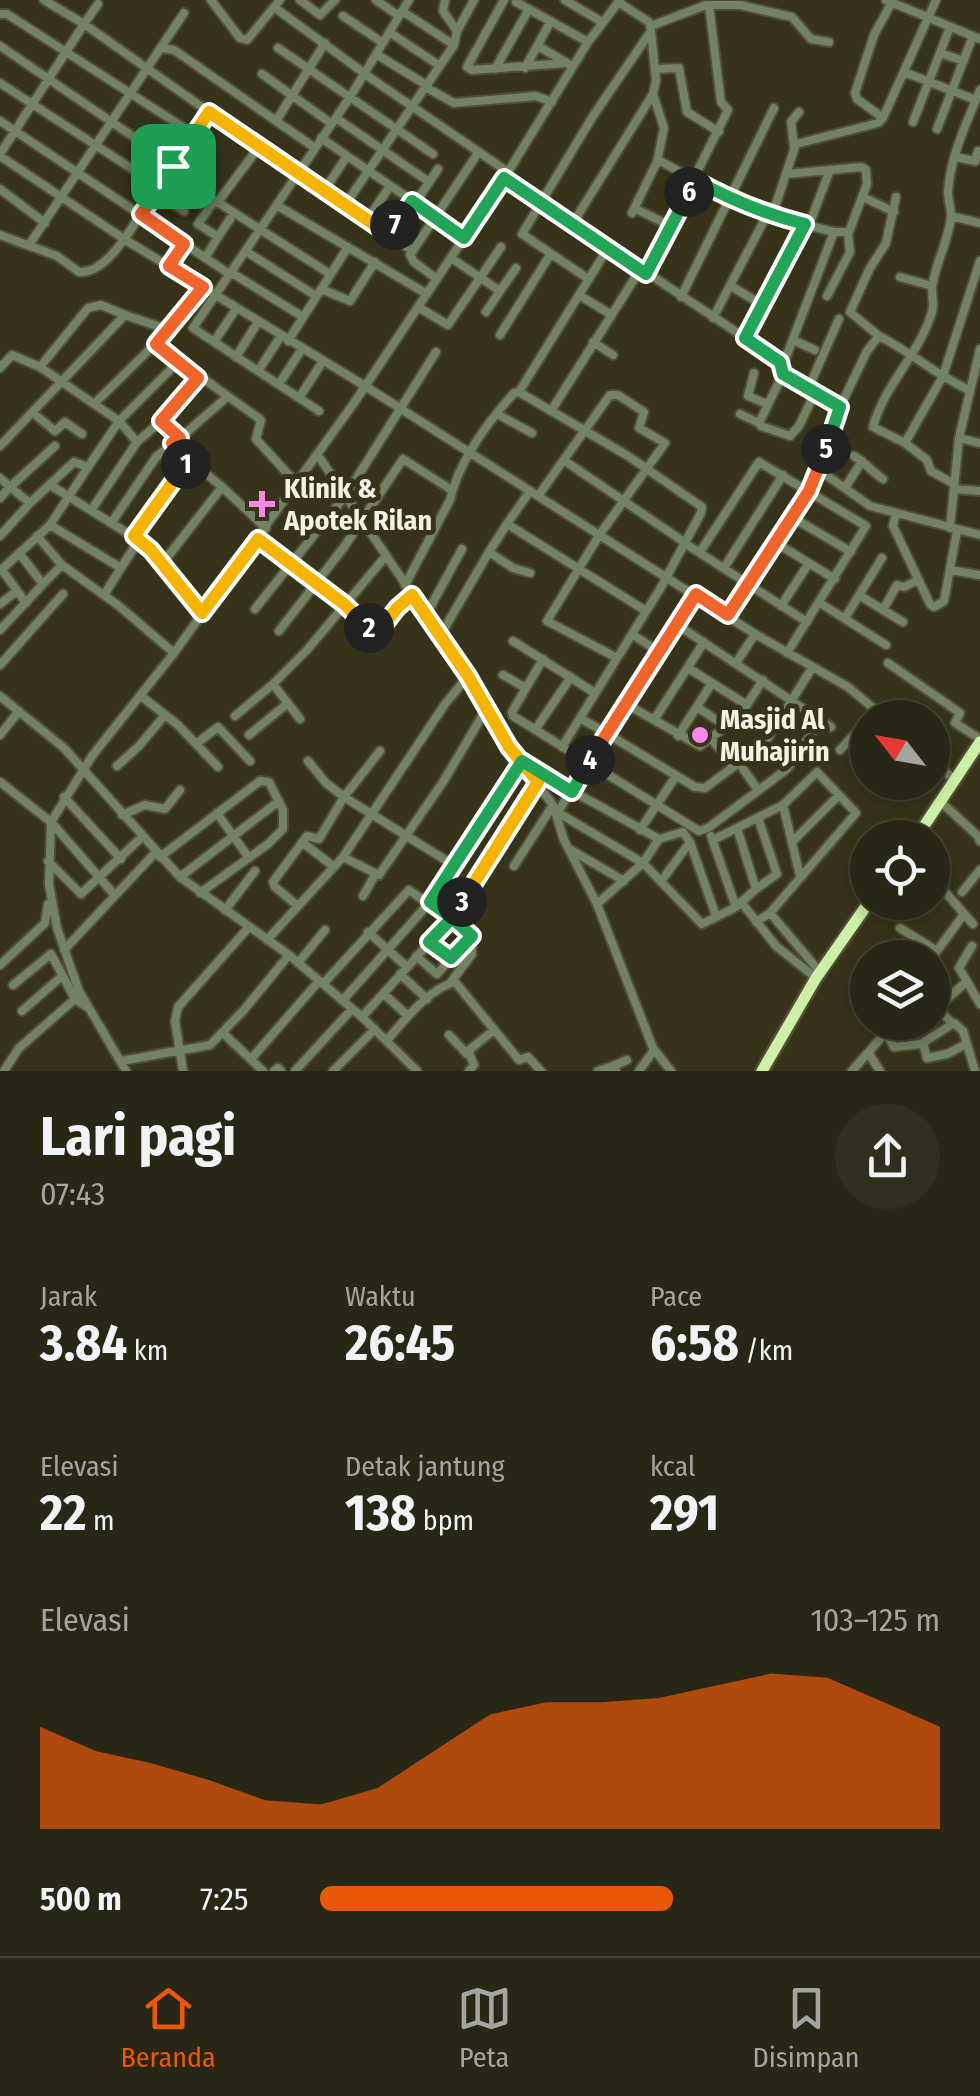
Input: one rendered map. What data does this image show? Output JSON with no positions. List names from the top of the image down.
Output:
{
  "places": {
    "health": ["Klinik & Apotek Rilan"],
    "other": ["Masjid Al Muhajirin"]
  },
  "north": "top left",
  "page": {
    "pins": [
      "6",
      "7",
      "5",
      "1",
      "2",
      "4",
      "3"
    ],
    "heading": ["Lari pagi", "07:43"],
    "stats": [
      ["Jarak", "3.84 km"],
      ["Waktu", "26:45"],
      ["Pace", "6:58 /km"],
      ["Elevasi", "22 m"],
      ["Detak jantung", "138 bpm"],
      ["kcal", "291"]
    ],
    "chart": ["Elevasi", "103–125 m"],
    "list": [
      {
        "name": "500 m",
        "note": "7:25"
      }
    ],
    "tabs": ["Beranda", "Peta", "Disimpan"]
  }
}
